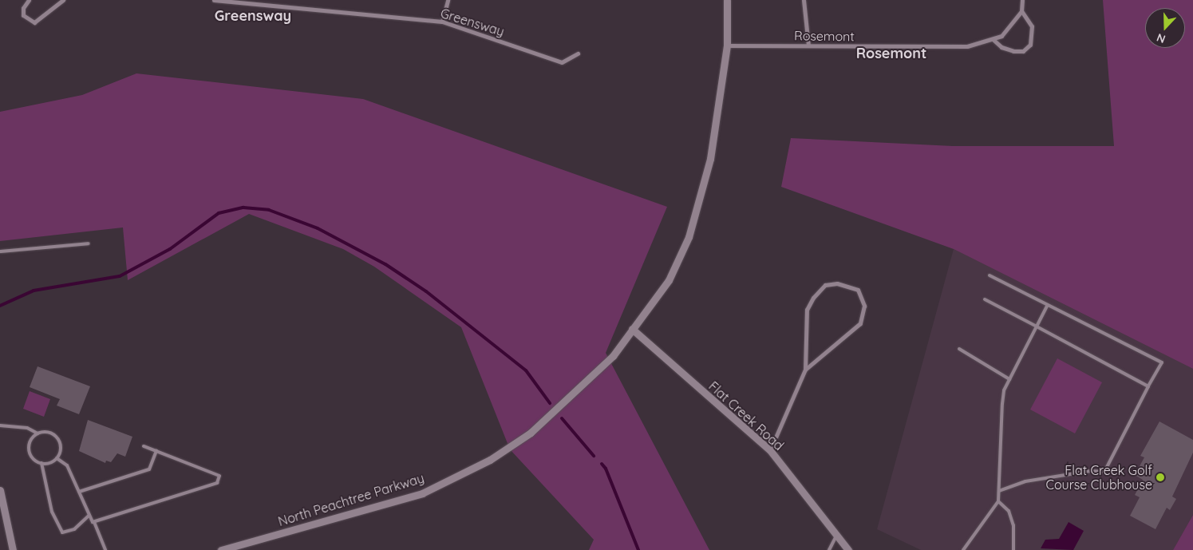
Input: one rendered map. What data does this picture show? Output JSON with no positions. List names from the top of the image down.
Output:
{
  "streets": {
    "street": [
      "Greensway",
      "Rosemont",
      "Flat Creek Road",
      "North Peachtree Parkway"
    ]
  },
  "crossings": [
    ["Rosemont", "North Peachtree Parkway"],
    ["Flat Creek Road", "North Peachtree Parkway"]
  ],
  "districts": ["Greensway", "Rosemont"],
  "places": ["Flat Creek Golf Course Clubhouse"],
  "north": "bottom"
}
